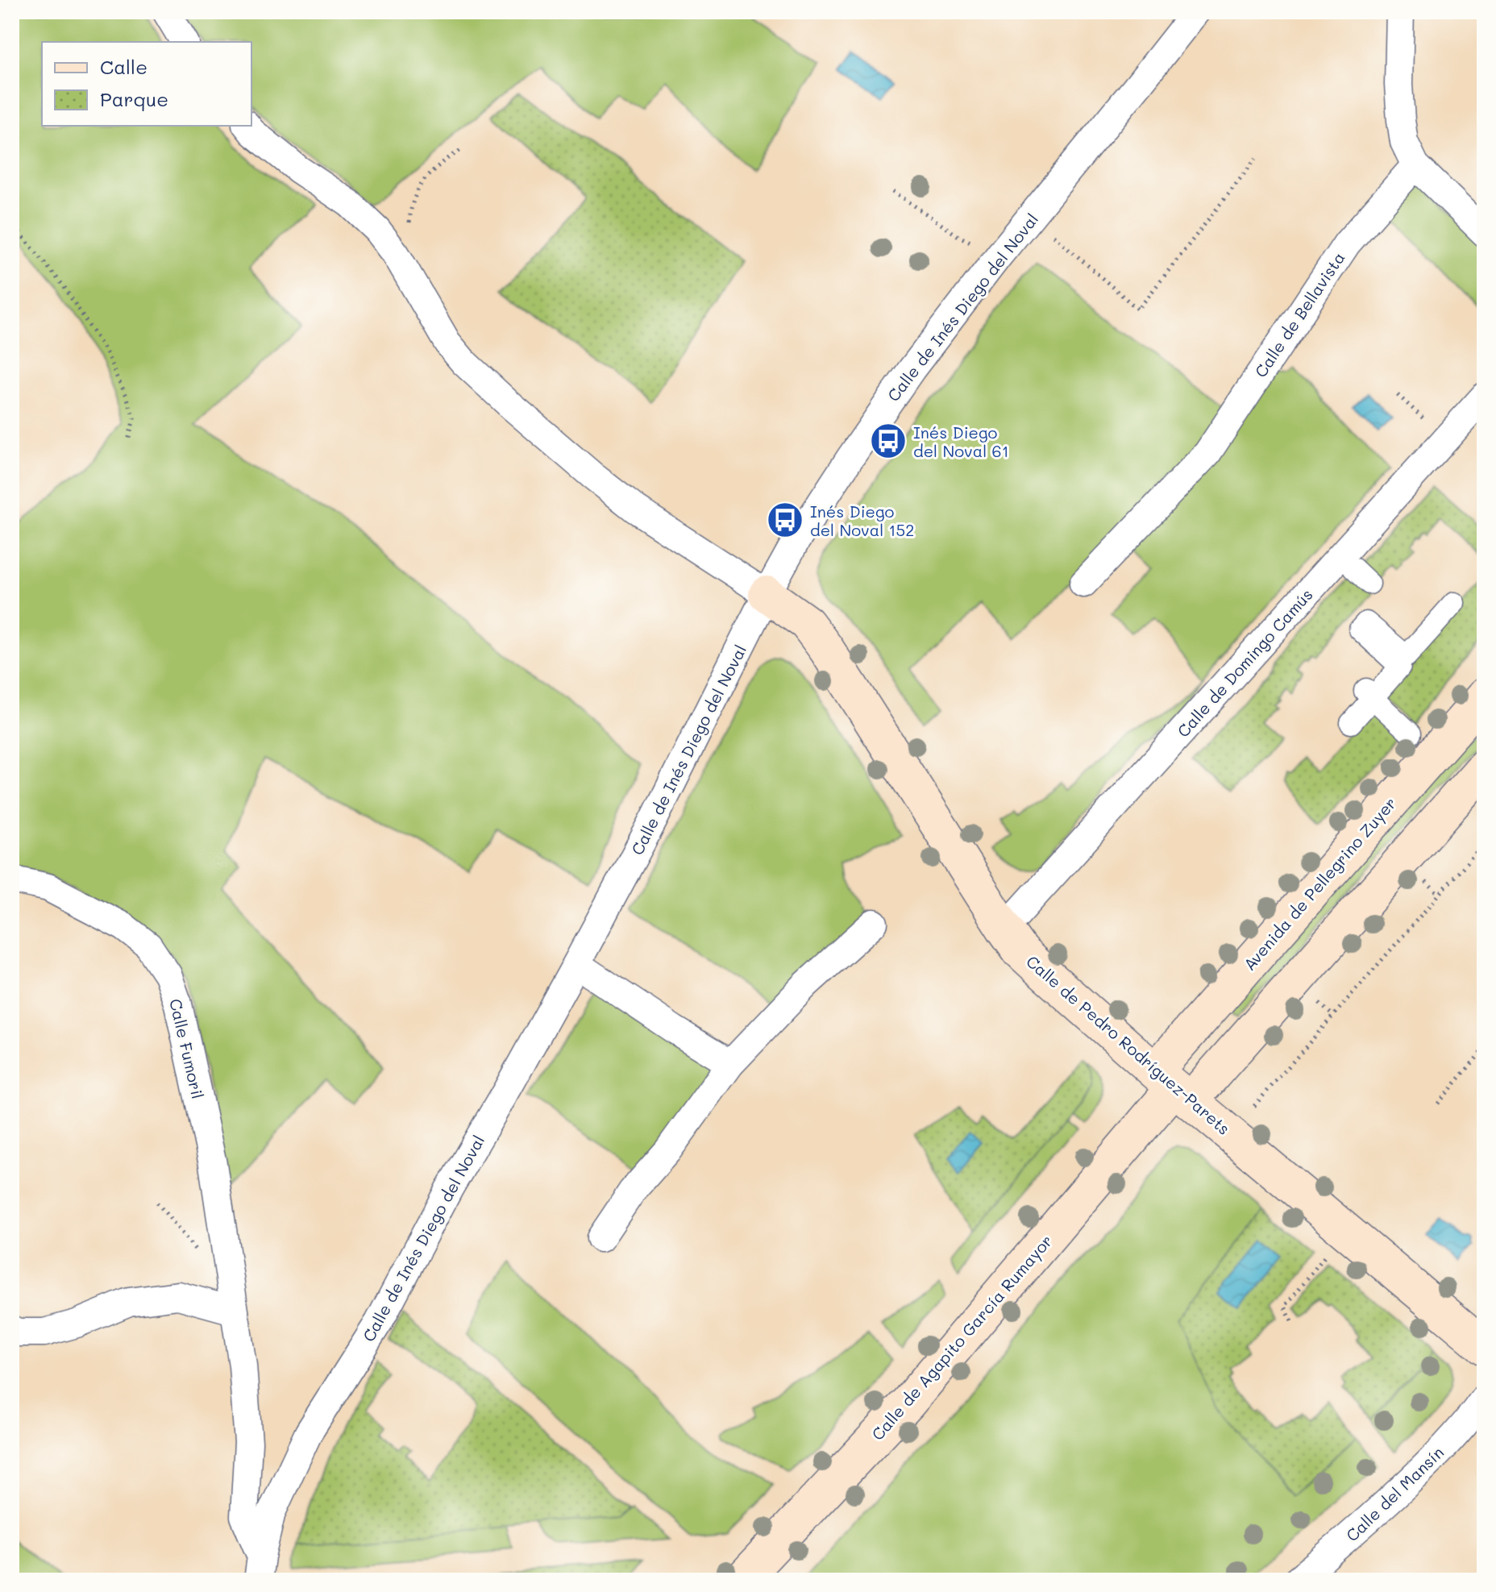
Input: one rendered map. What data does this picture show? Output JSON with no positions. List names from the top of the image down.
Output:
{
  "streets": {
    "main road": ["Avenida de Pellegrino Zuyer", "Calle de Pedro Rodríguez-Parets", "Calle de Agapito García Rumayor"],
    "street": [
      "Calle de Inés Diego del Noval",
      "Calle de Bellavista",
      "Calle de Domingo Camús",
      "Calle Fumoril",
      "Calle del Mansín"
    ]
  },
  "crossings": [
    ["Calle de Inés Diego del Noval", "Calle de Pedro Rodríguez-Parets"],
    ["Calle de Inés Diego del Noval", "Calle Fumoril"],
    ["Calle de Domingo Camús", "Calle de Pedro Rodríguez-Parets"],
    ["Avenida de Pellegrino Zuyer", "Calle de Pedro Rodríguez-Parets"],
    ["Avenida de Pellegrino Zuyer", "Calle de Agapito García Rumayor"],
    ["Calle de Pedro Rodríguez-Parets", "Calle de Agapito García Rumayor"]
  ],
  "places": {
    "bus stop": ["Inés Diego del Noval 61", "Inés Diego del Noval 152"]
  },
  "legend": ["Calle", "Parque"]
}
